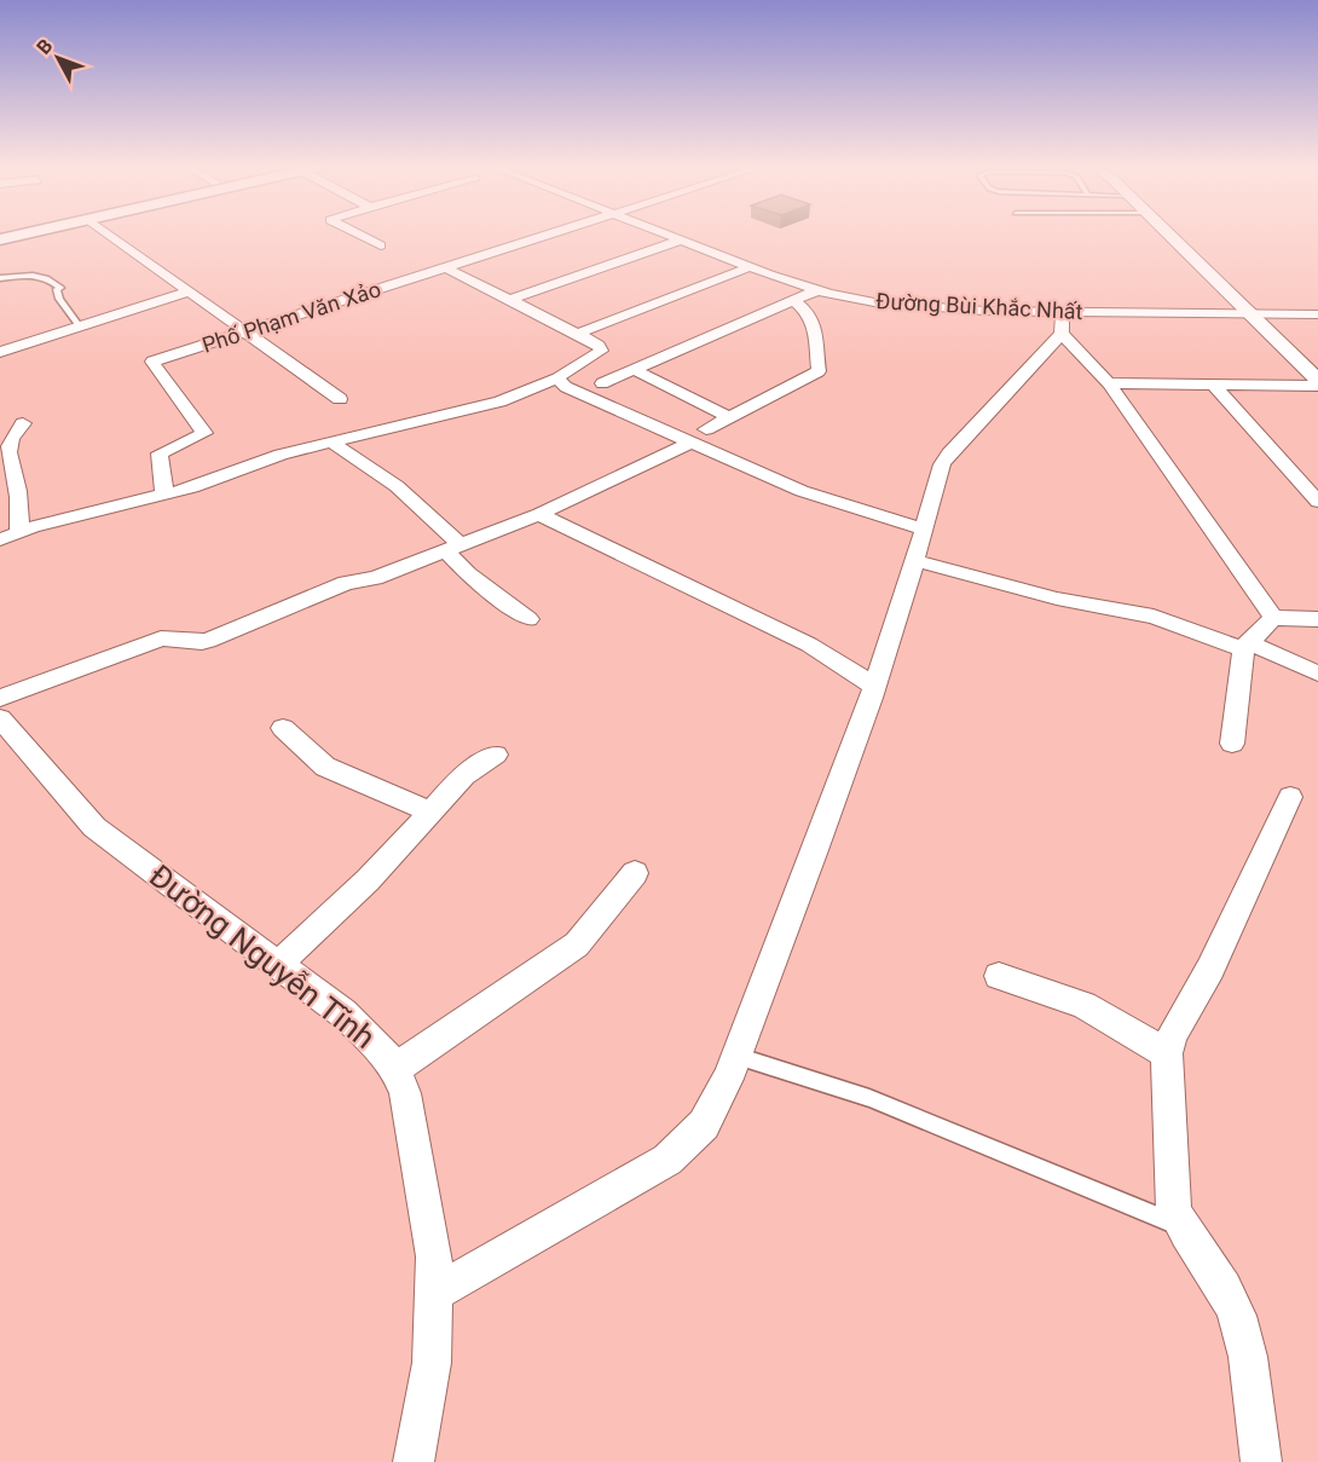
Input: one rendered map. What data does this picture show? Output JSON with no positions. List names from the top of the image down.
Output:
{
  "streets": {
    "street": ["Đường Bùi Khắc Nhất", "Phố Phạm Văn Xảo", "Đường Nguyễn Tĩnh"]
  },
  "north": "top left"
}
